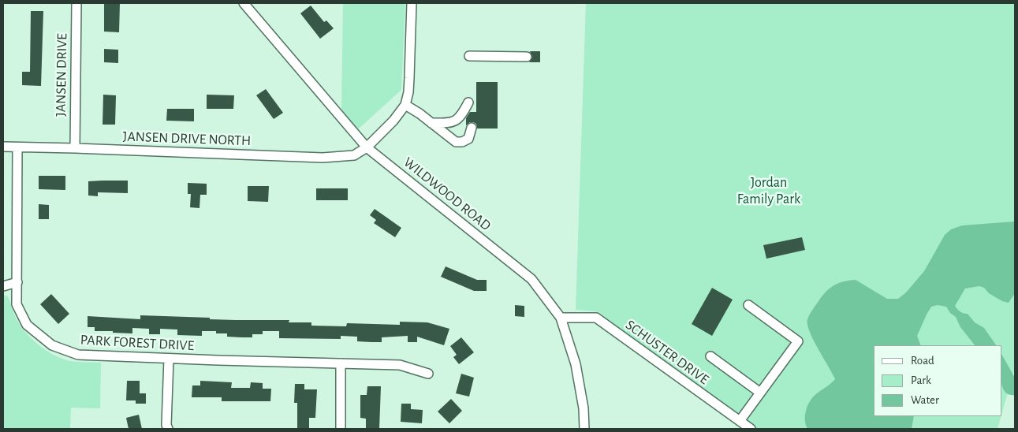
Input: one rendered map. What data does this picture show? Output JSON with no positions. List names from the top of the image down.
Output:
{
  "streets": {
    "street": [
      "JANSEN DRIVE",
      "JANSEN DRIVE NORTH",
      "WILDWOOD ROAD",
      "PARK FOREST DRIVE",
      "SCHUSTER DRIVE"
    ]
  },
  "crossings": [
    ["JANSEN DRIVE", "JANSEN DRIVE NORTH"],
    ["JANSEN DRIVE NORTH", "WILDWOOD ROAD"],
    ["JANSEN DRIVE NORTH", "PARK FOREST DRIVE"],
    ["WILDWOOD ROAD", "SCHUSTER DRIVE"]
  ],
  "parks": ["Jordan Family Park"],
  "legend": ["Road", "Park", "Water"]
}
